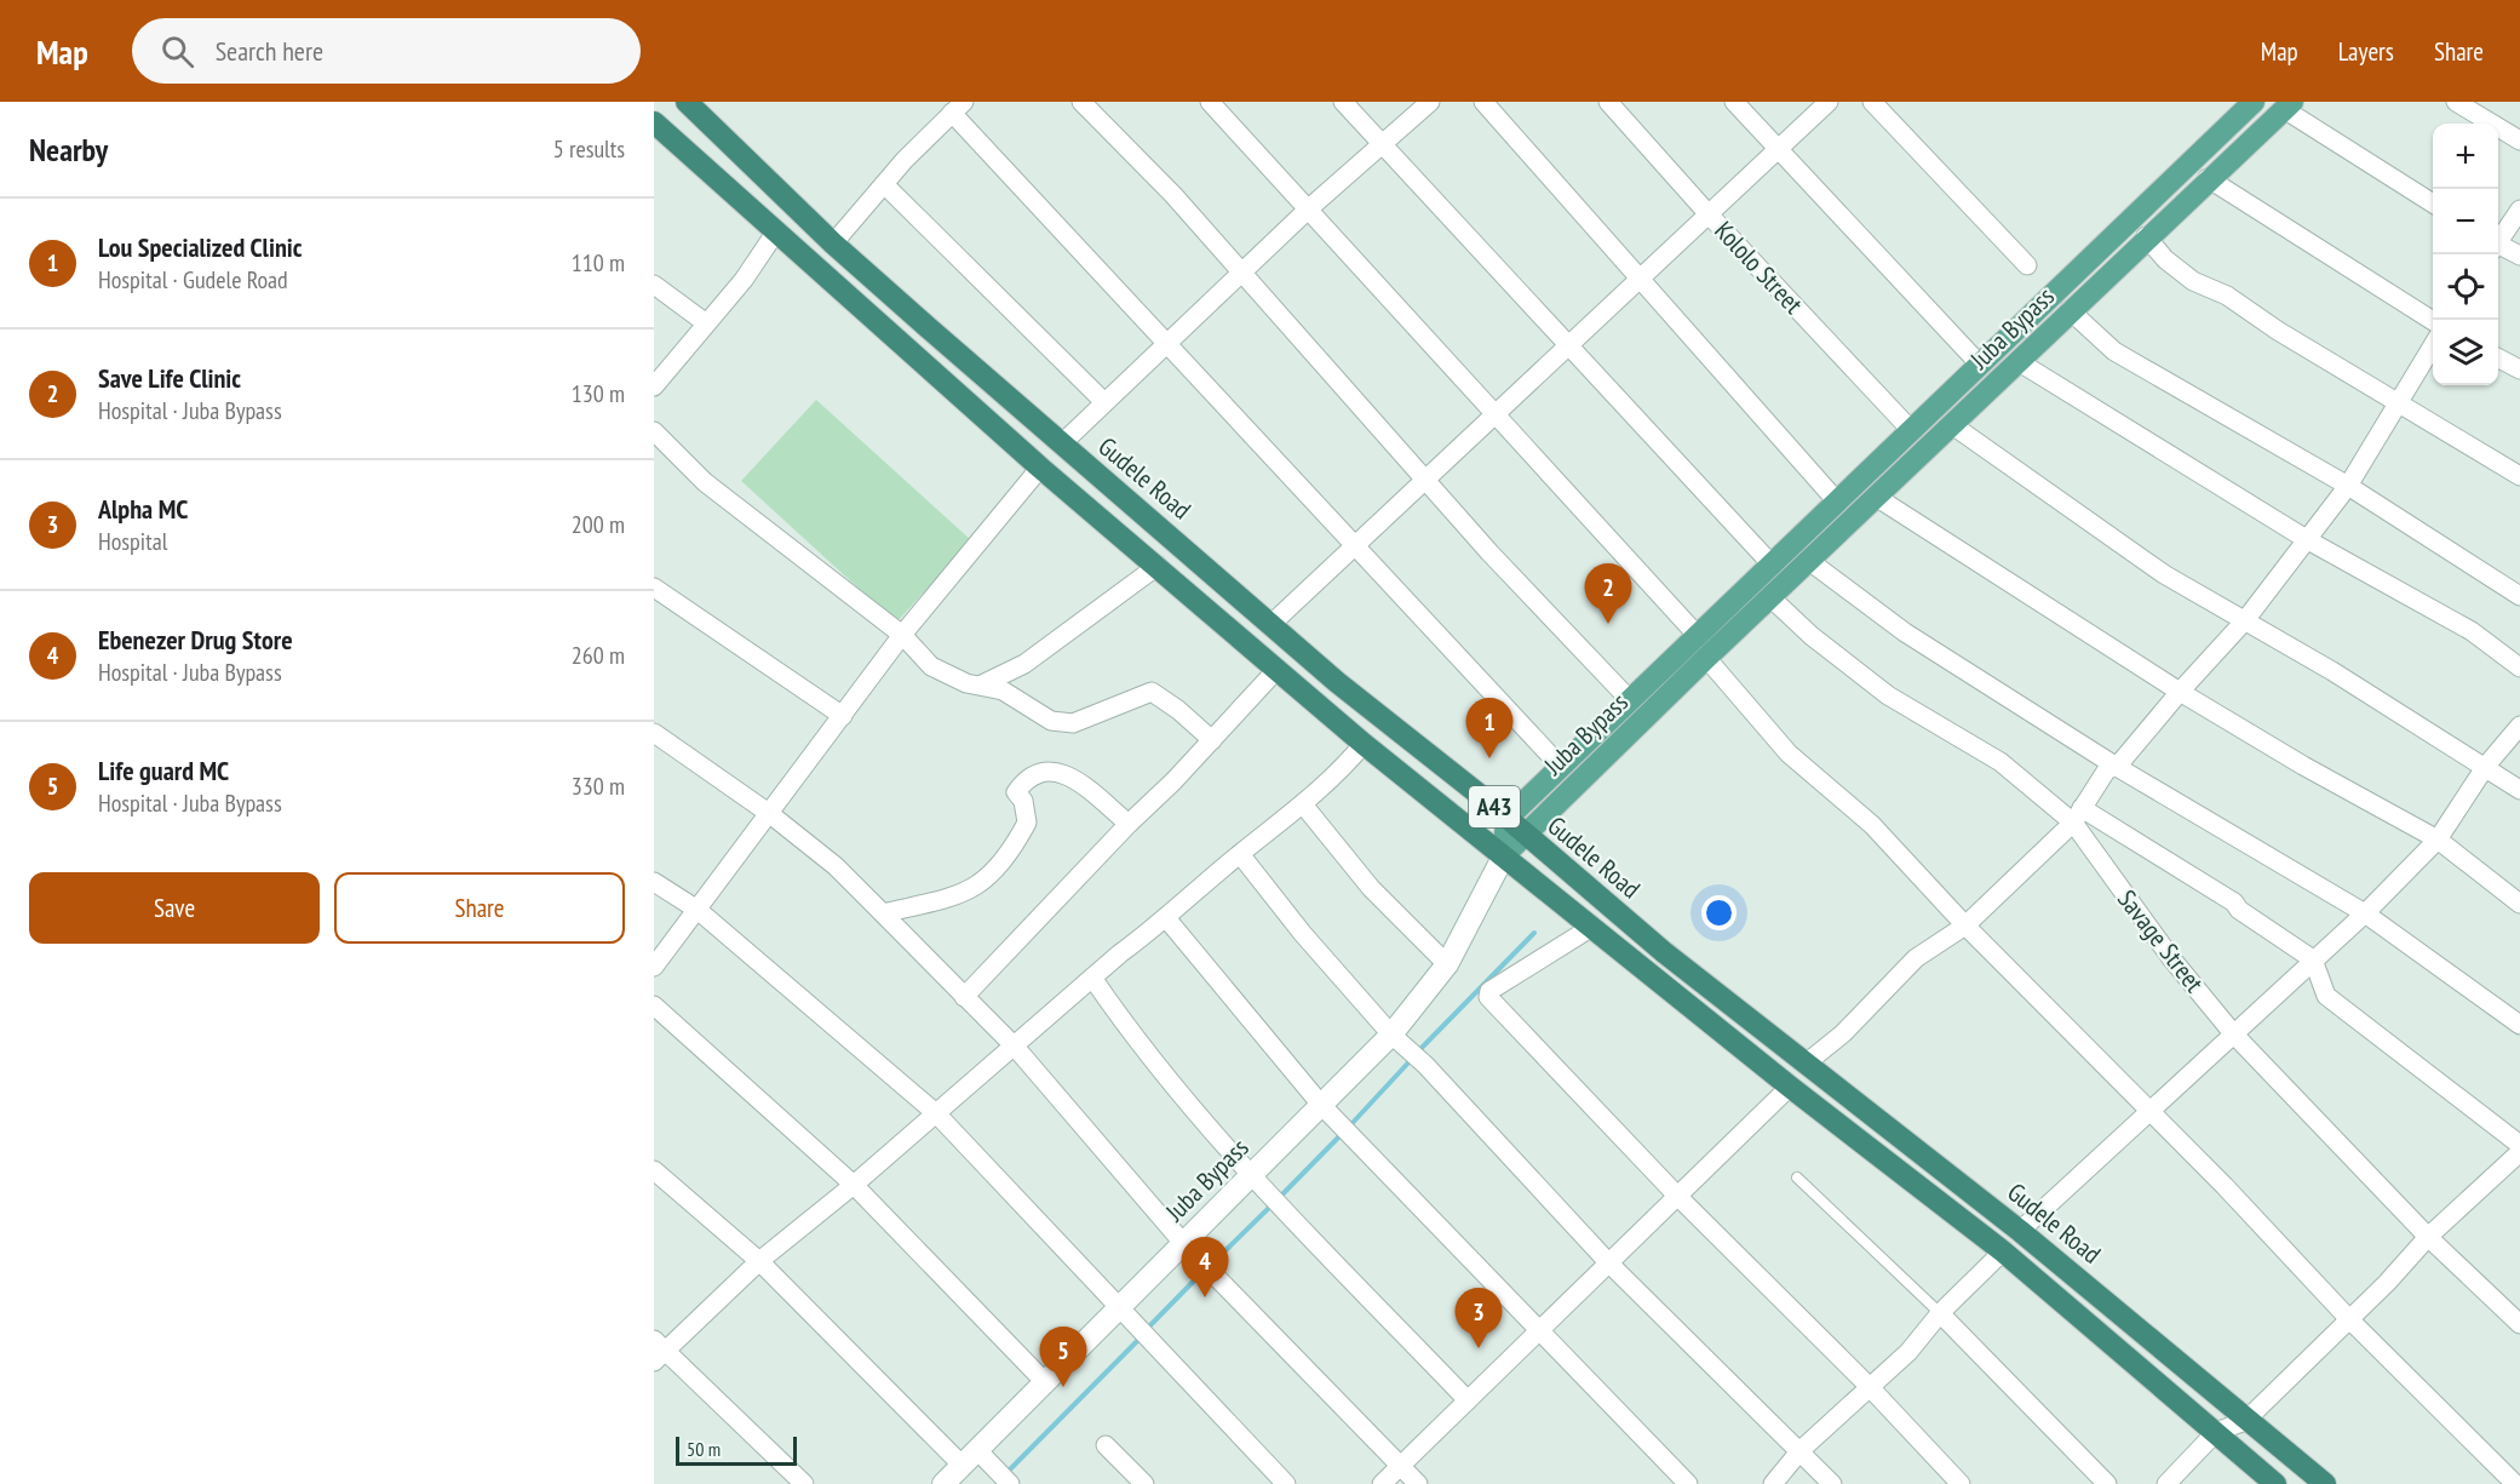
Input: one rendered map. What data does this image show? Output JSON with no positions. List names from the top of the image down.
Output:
{
  "streets": {
    "highway": ["Gudele Road", "A43"],
    "main road": ["Juba Bypass"],
    "street": ["Kololo Street", "Savage Street"]
  },
  "crossings": [
    ["Kololo Street", "Juba Bypass"],
    ["Juba Bypass", "Gudele Road"],
    ["Juba Bypass", "A43"],
    ["Juba Bypass", "Savage Street"]
  ],
  "scale_bar": "50 m",
  "page": {
    "header": "Map",
    "search": "Search here",
    "nav": ["Map", "Layers", "Share"],
    "heading": ["Nearby", "5 results"],
    "map_buttons": ["+", "−"],
    "list": [
      {
        "mark": "1",
        "name": "Lou Specialized Clinic",
        "note": "Hospital · Gudele Road",
        "value": "110 m"
      },
      {
        "mark": "2",
        "name": "Save Life Clinic",
        "note": "Hospital · Juba Bypass",
        "value": "130 m"
      },
      {
        "mark": "3",
        "name": "Alpha MC",
        "note": "Hospital",
        "value": "200 m"
      },
      {
        "mark": "4",
        "name": "Ebenezer Drug Store",
        "note": "Hospital · Juba Bypass",
        "value": "260 m"
      },
      {
        "mark": "5",
        "name": "Life guard MC",
        "note": "Hospital · Juba Bypass",
        "value": "330 m"
      }
    ],
    "pins": [
      "2",
      "1",
      "4",
      "3",
      "5"
    ],
    "buttons": ["Save", "Share"],
    "scale": "50 m"
  }
}
